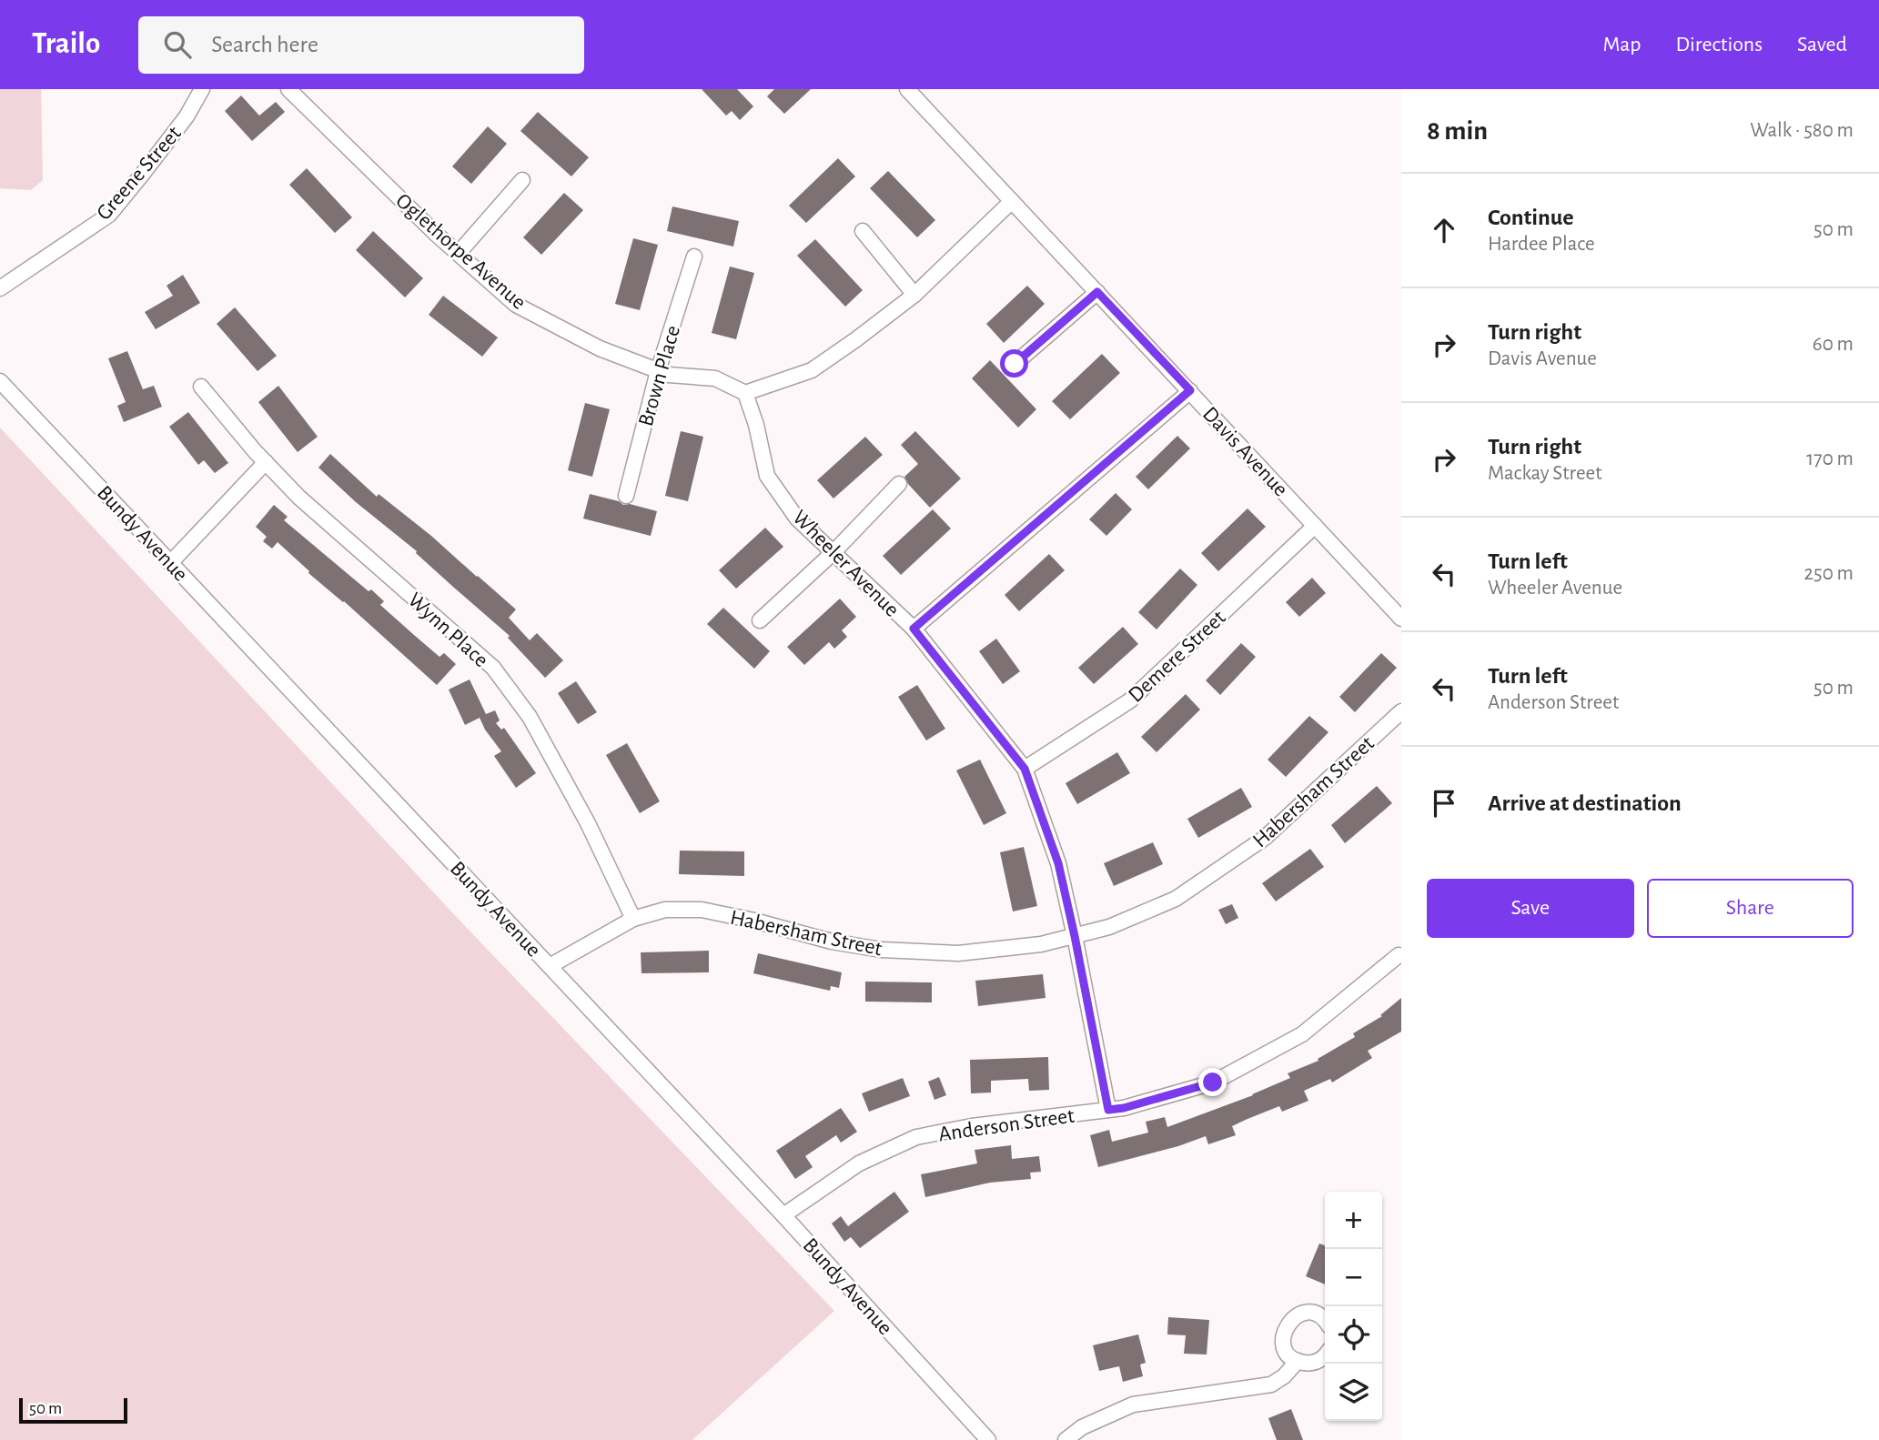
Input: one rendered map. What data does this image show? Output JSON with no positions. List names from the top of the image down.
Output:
{
  "streets": {
    "street": [
      "Greene Street",
      "Oglethorpe Avenue",
      "Brown Place",
      "Davis Avenue",
      "Bundy Avenue",
      "Wheeler Avenue",
      "Wynn Place",
      "Demere Street",
      "Habersham Street",
      "Anderson Street"
    ]
  },
  "crossings": [
    ["Oglethorpe Avenue", "Brown Place"],
    ["Oglethorpe Avenue", "Wheeler Avenue"],
    ["Davis Avenue", "Demere Street"],
    ["Bundy Avenue", "Habersham Street"],
    ["Bundy Avenue", "Anderson Street"],
    ["Wheeler Avenue", "Demere Street"],
    ["Wheeler Avenue", "Habersham Street"],
    ["Wheeler Avenue", "Anderson Street"],
    ["Wynn Place", "Habersham Street"]
  ],
  "scale_bar": "50 m",
  "page": {
    "header": "Trailo",
    "search": "Search here",
    "nav": ["Map", "Directions", "Saved"],
    "heading": ["8 min", "Walk · 580 m"],
    "list": [
      ["Continue", "Hardee Place", "50 m"],
      ["Turn right", "Davis Avenue", "60 m"],
      ["Turn right", "Mackay Street", "170 m"],
      ["Turn left", "Wheeler Avenue", "250 m"],
      ["Turn left", "Anderson Street", "50 m"],
      "Arrive at destination"
    ],
    "buttons": ["Save", "Share"],
    "map_buttons": ["+", "−"],
    "scale": "50 m"
  }
}
